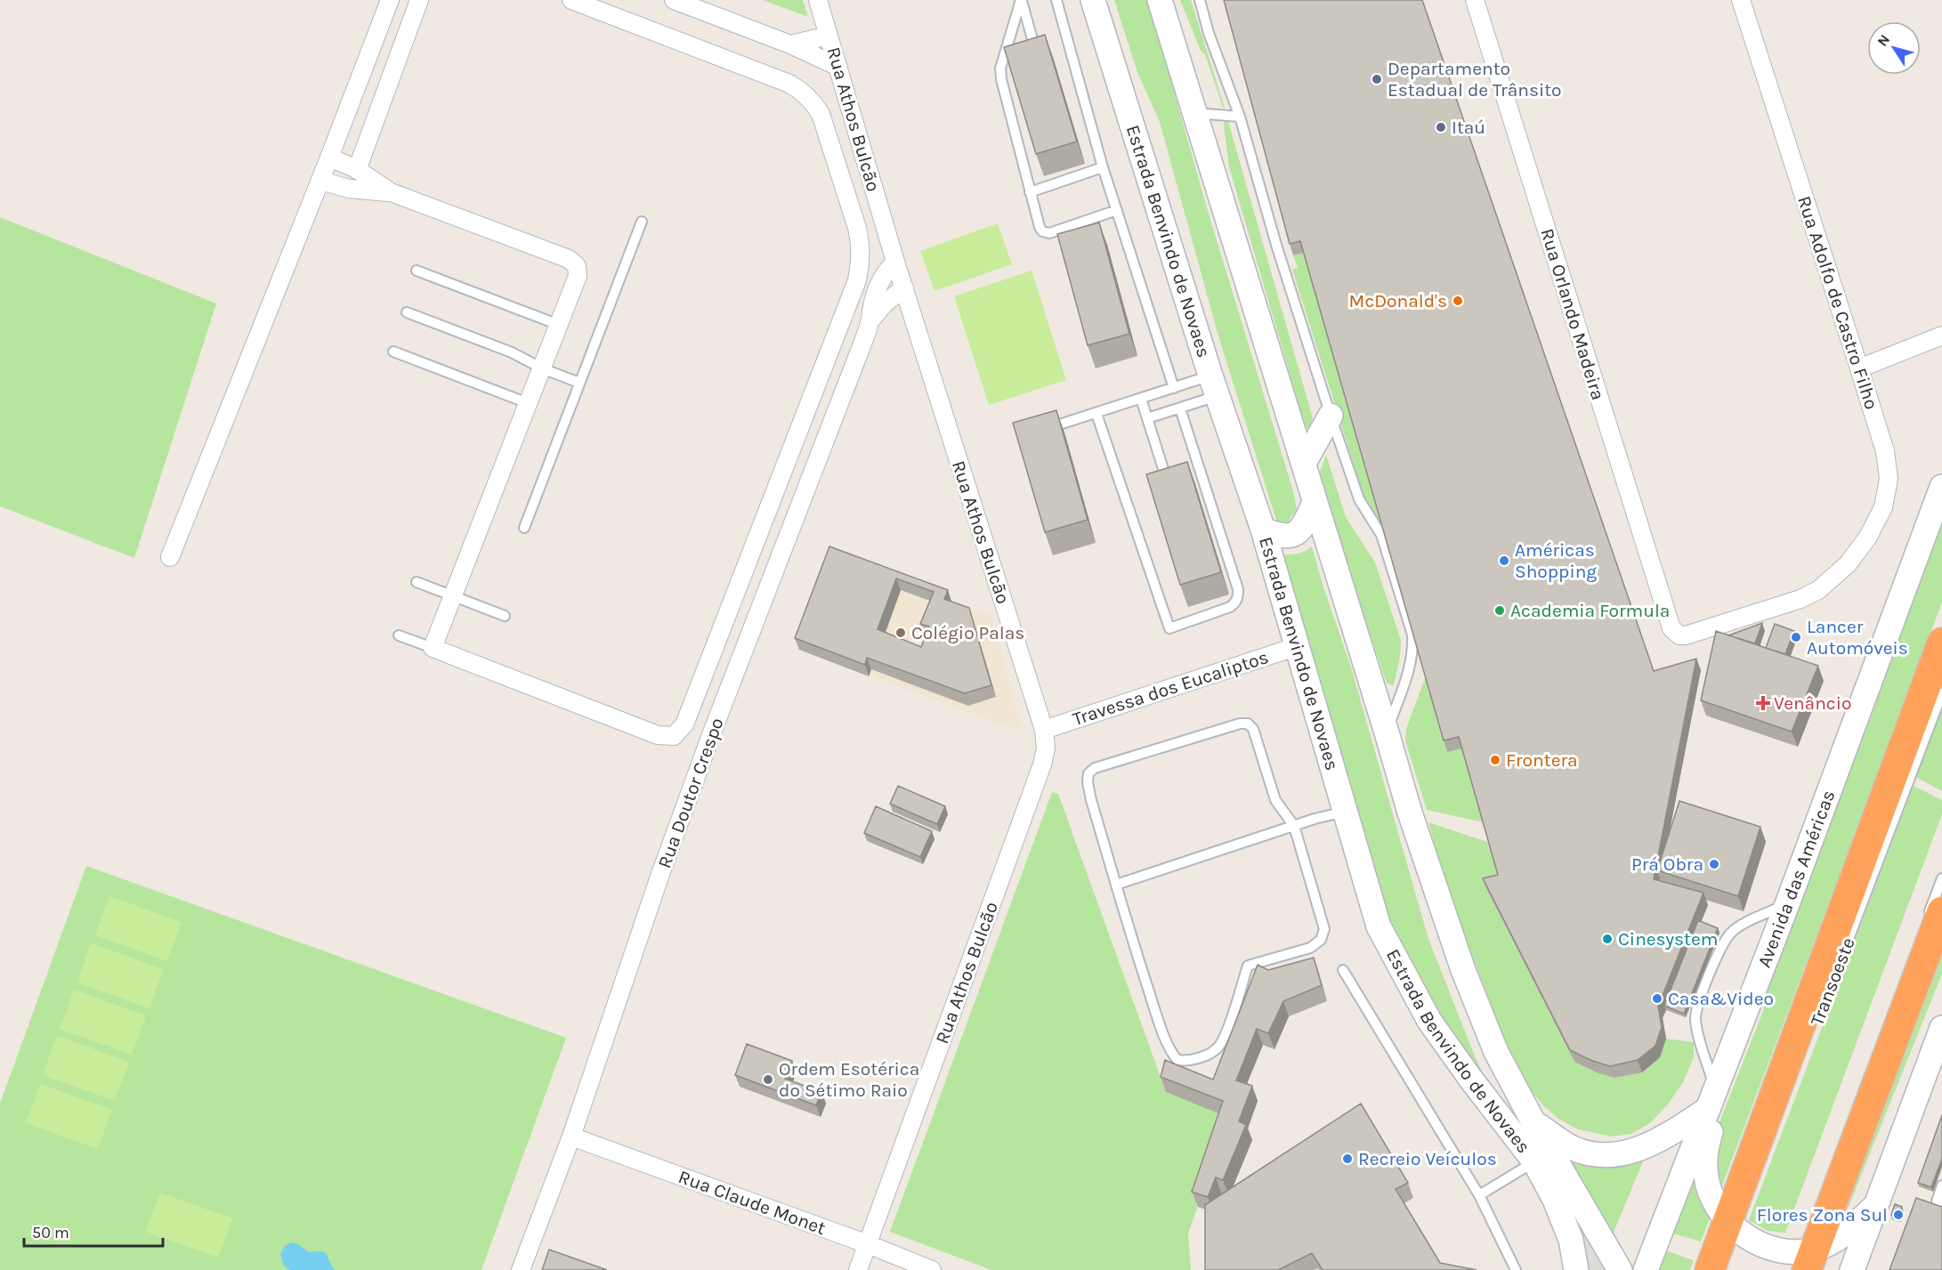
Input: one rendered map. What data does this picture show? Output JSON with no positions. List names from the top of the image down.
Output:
{
  "streets": {
    "street": [
      "Rua Athos Bulcão",
      "Estrada Benvindo de Novaes",
      "Rua Adolfo de Castro Filho",
      "Rua Orlando Madeira",
      "Travessa dos Eucaliptos",
      "Rua Doutor Crespo",
      "Avenida das Américas",
      "Rua Claude Monet"
    ],
    "lane": ["Transoeste"]
  },
  "crossings": [
    ["Rua Athos Bulcão", "Travessa dos Eucaliptos"],
    ["Rua Athos Bulcão", "Rua Doutor Crespo"],
    ["Rua Athos Bulcão", "Rua Claude Monet"],
    ["Estrada Benvindo de Novaes", "Travessa dos Eucaliptos"],
    ["Rua Adolfo de Castro Filho", "Rua Orlando Madeira"],
    ["Rua Doutor Crespo", "Rua Claude Monet"]
  ],
  "places": {
    "other": [
      "Departamento Estadual de Trânsito",
      "Itaú",
      "McDonald's",
      "Américas Shopping",
      "Academia Formula",
      "Colégio Palas",
      "Lancer Automóveis",
      "Frontera",
      "Prá Obra",
      "Cinesystem",
      "Casa&Video",
      "Ordem Esotérica do Sétimo Raio",
      "Recreio Veículos",
      "Flores Zona Sul"
    ],
    "health": ["Venâncio"]
  },
  "scale_bar": "50 m",
  "north": "top left"
}
